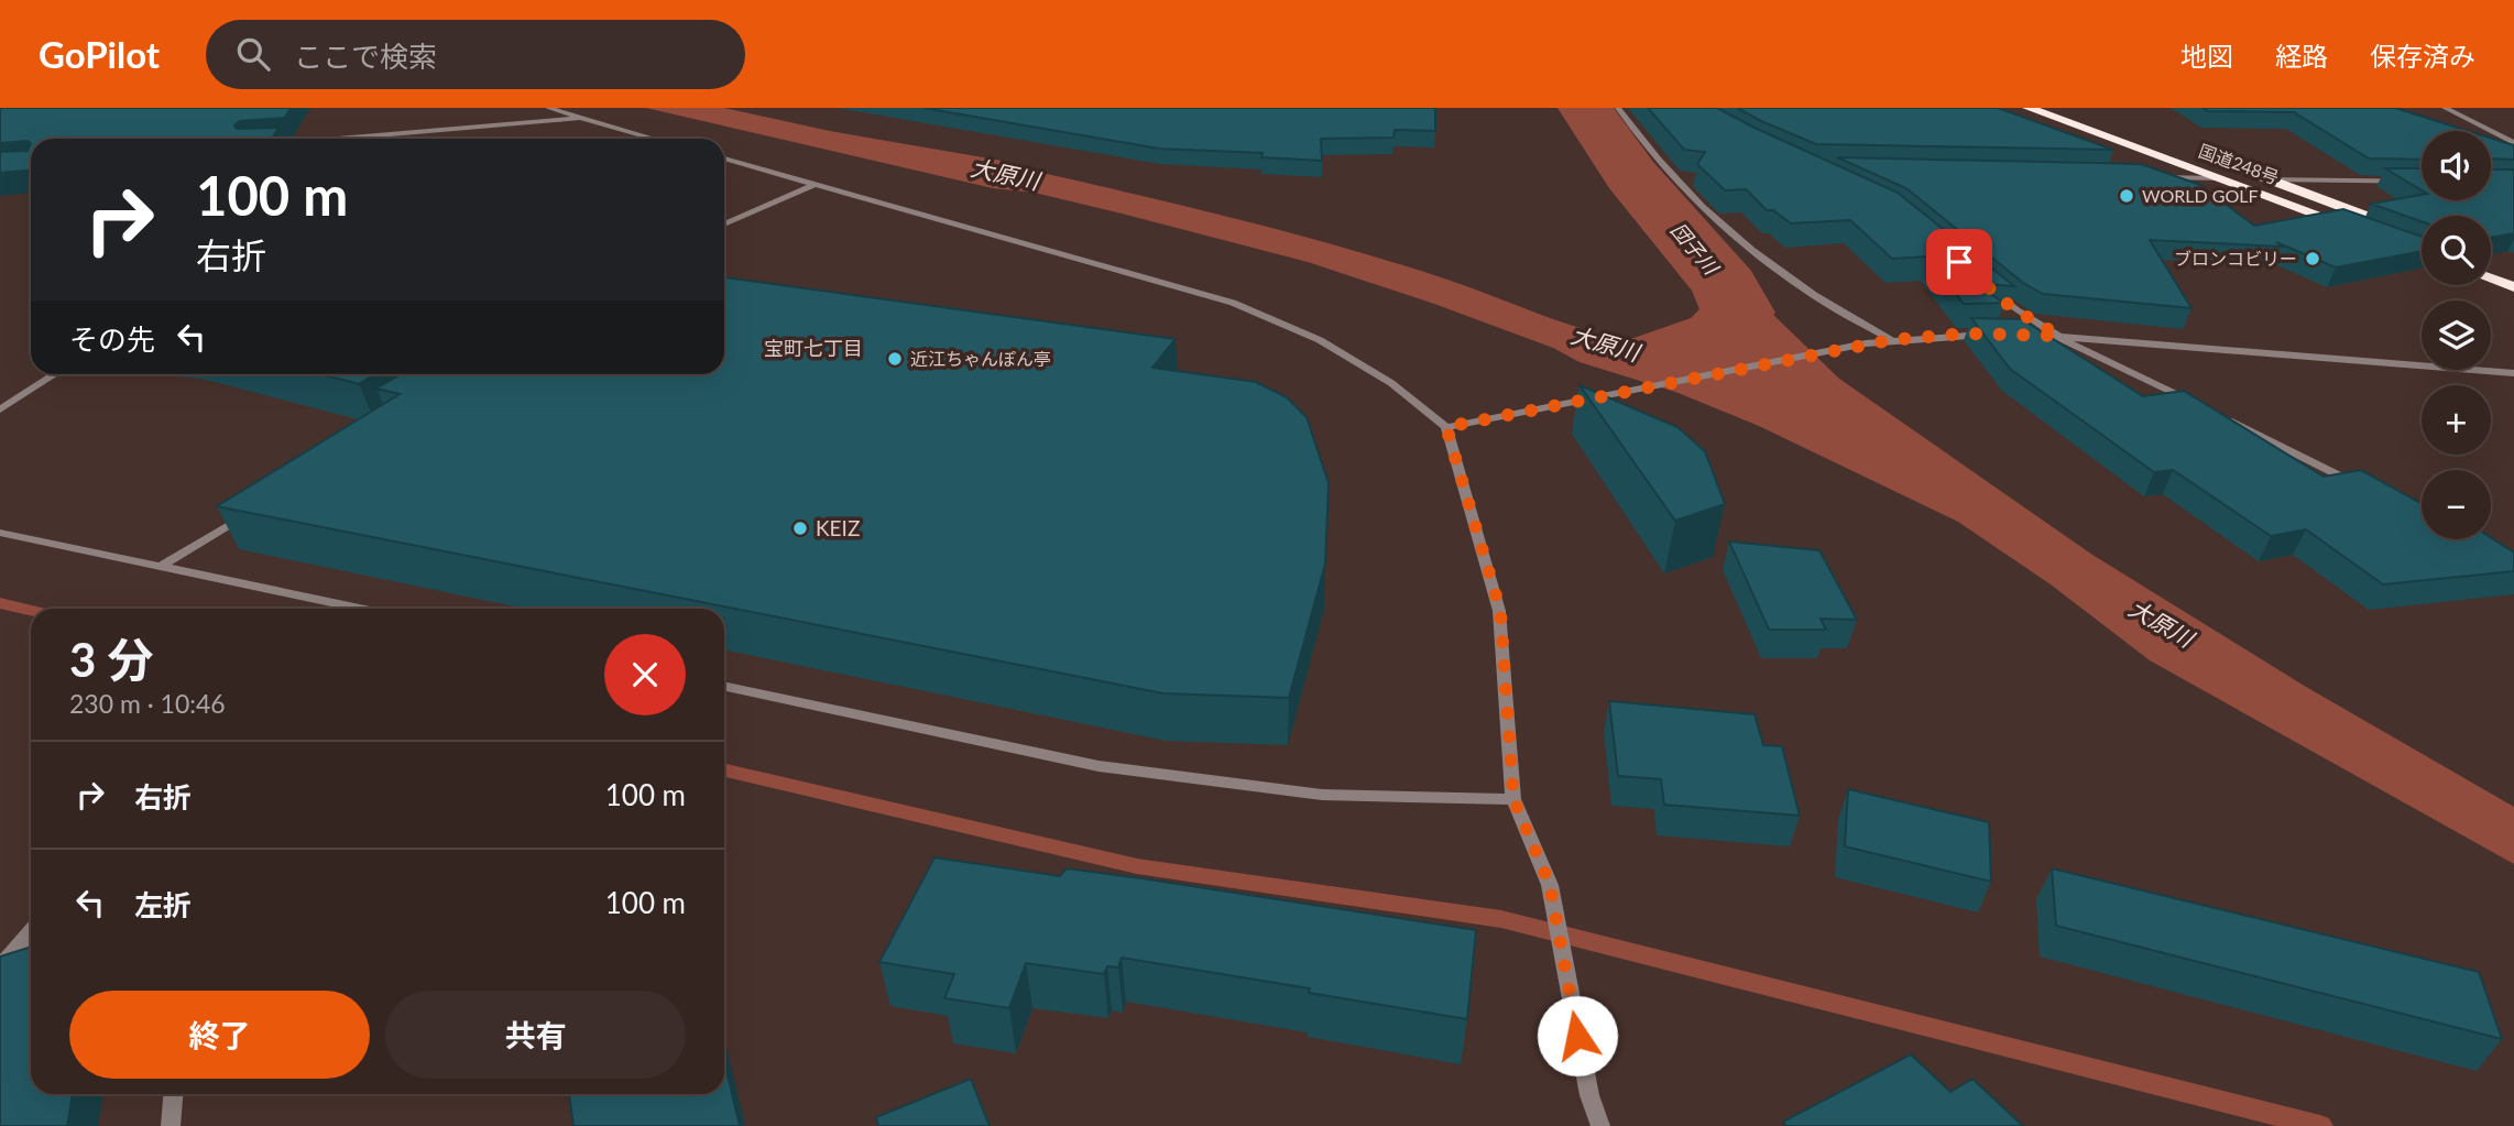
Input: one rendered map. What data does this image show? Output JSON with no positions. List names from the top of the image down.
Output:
{
  "streets": {
    "highway": ["国道248号"]
  },
  "districts": ["宝町七丁目"],
  "water": ["大原川", "団子川"],
  "places": [
    "WORLD GOLF",
    "ブロンコビリー",
    "近江ちゃんぽん亭",
    "KEIZ"
  ],
  "page": {
    "header": "GoPilot",
    "search": "ここで検索",
    "nav": ["地図", "経路", "保存済み"],
    "map_buttons": ["+", "−"],
    "turn": ["100 m", "右折"],
    "then": "その先",
    "heading": ["3 分", "230 m · 10:46"],
    "list": [
      {
        "name": "右折",
        "value": "100 m"
      },
      {
        "name": "左折",
        "value": "100 m"
      }
    ],
    "buttons": ["終了", "共有"]
  }
}
